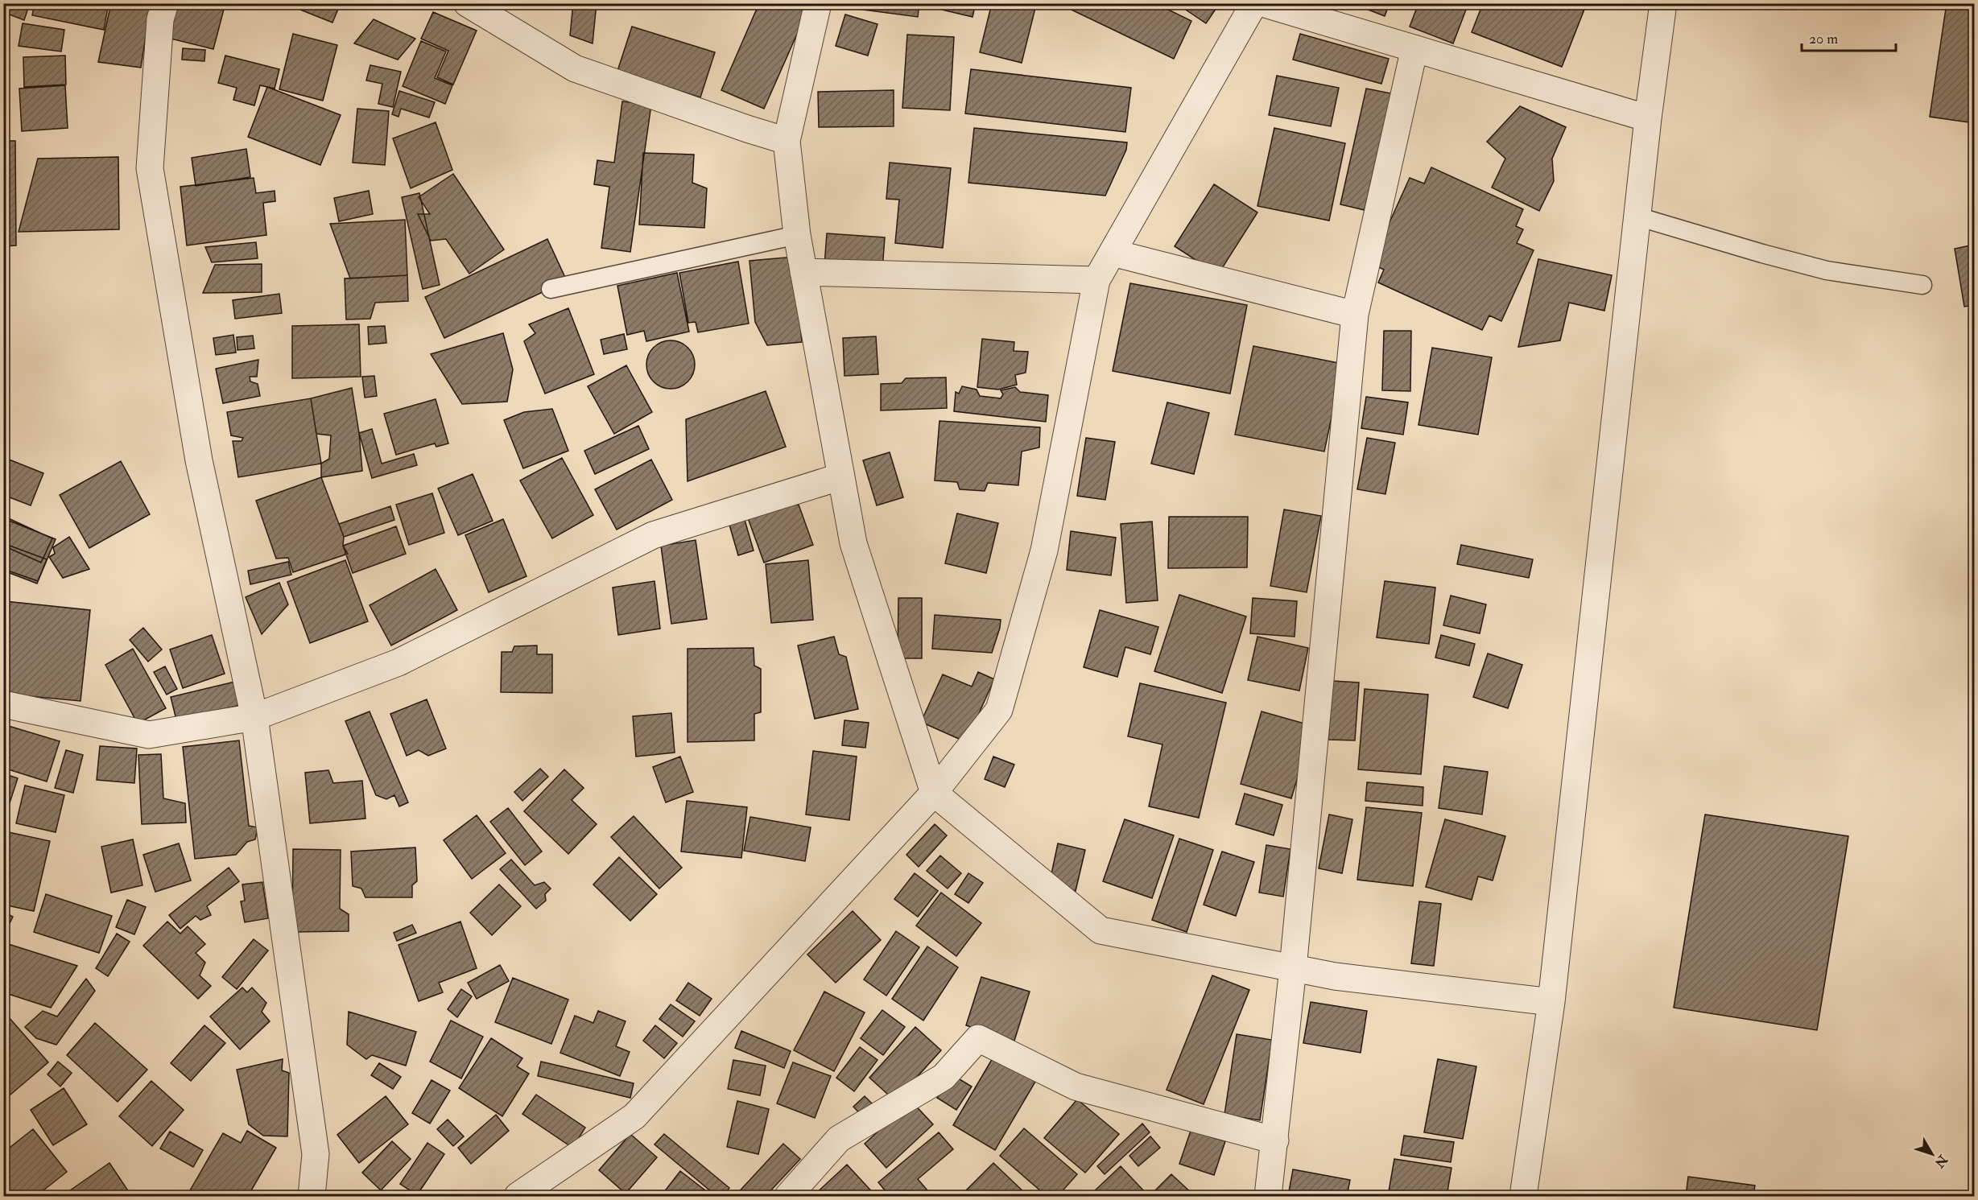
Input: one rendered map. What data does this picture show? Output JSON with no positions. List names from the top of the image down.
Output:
{
  "scale_bar": "20 m",
  "north": "bottom right"
}
